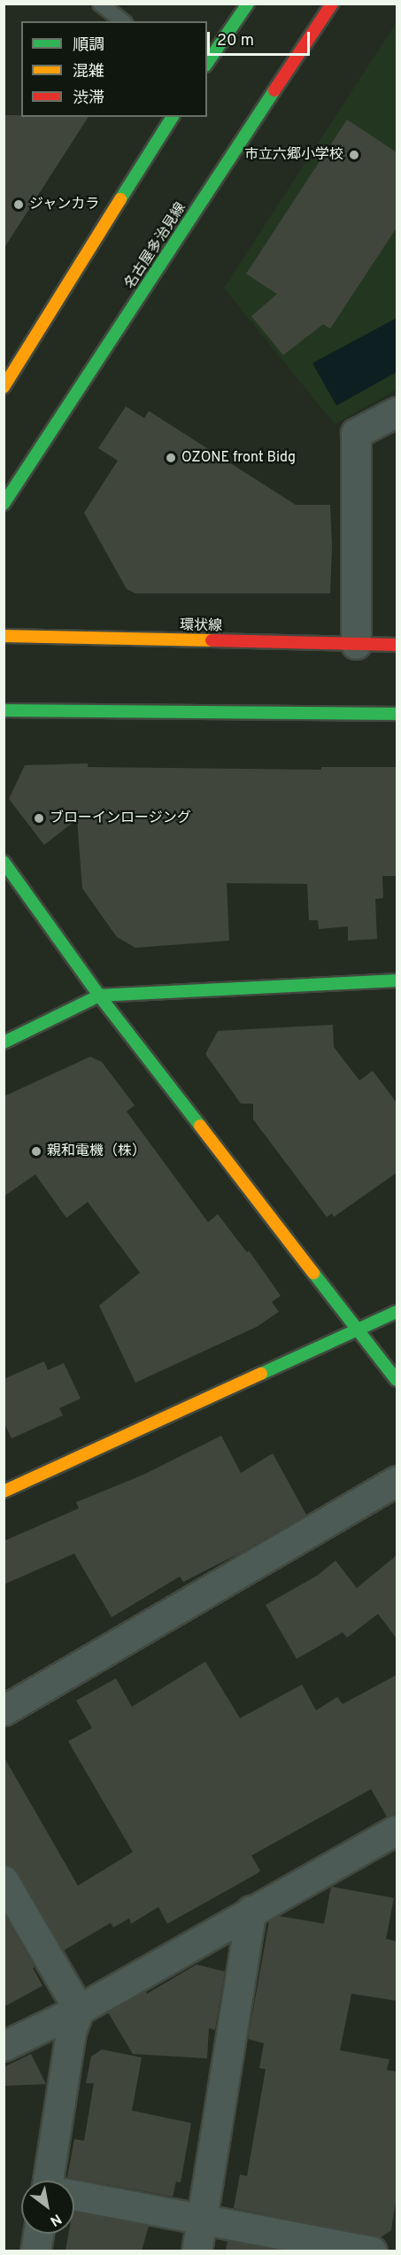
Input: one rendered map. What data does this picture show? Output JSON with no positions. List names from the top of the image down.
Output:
{
  "streets": {
    "main road": ["名古屋多治見線", "環状線"]
  },
  "places": [
    "市立六郷小学校",
    "ジャンカラ",
    "OZONE front Bidg",
    "ブローインロージング",
    "親和電機（株）"
  ],
  "legend": ["順調", "混雑", "渋滞"],
  "scale_bar": "20 m",
  "north": "bottom right"
}
